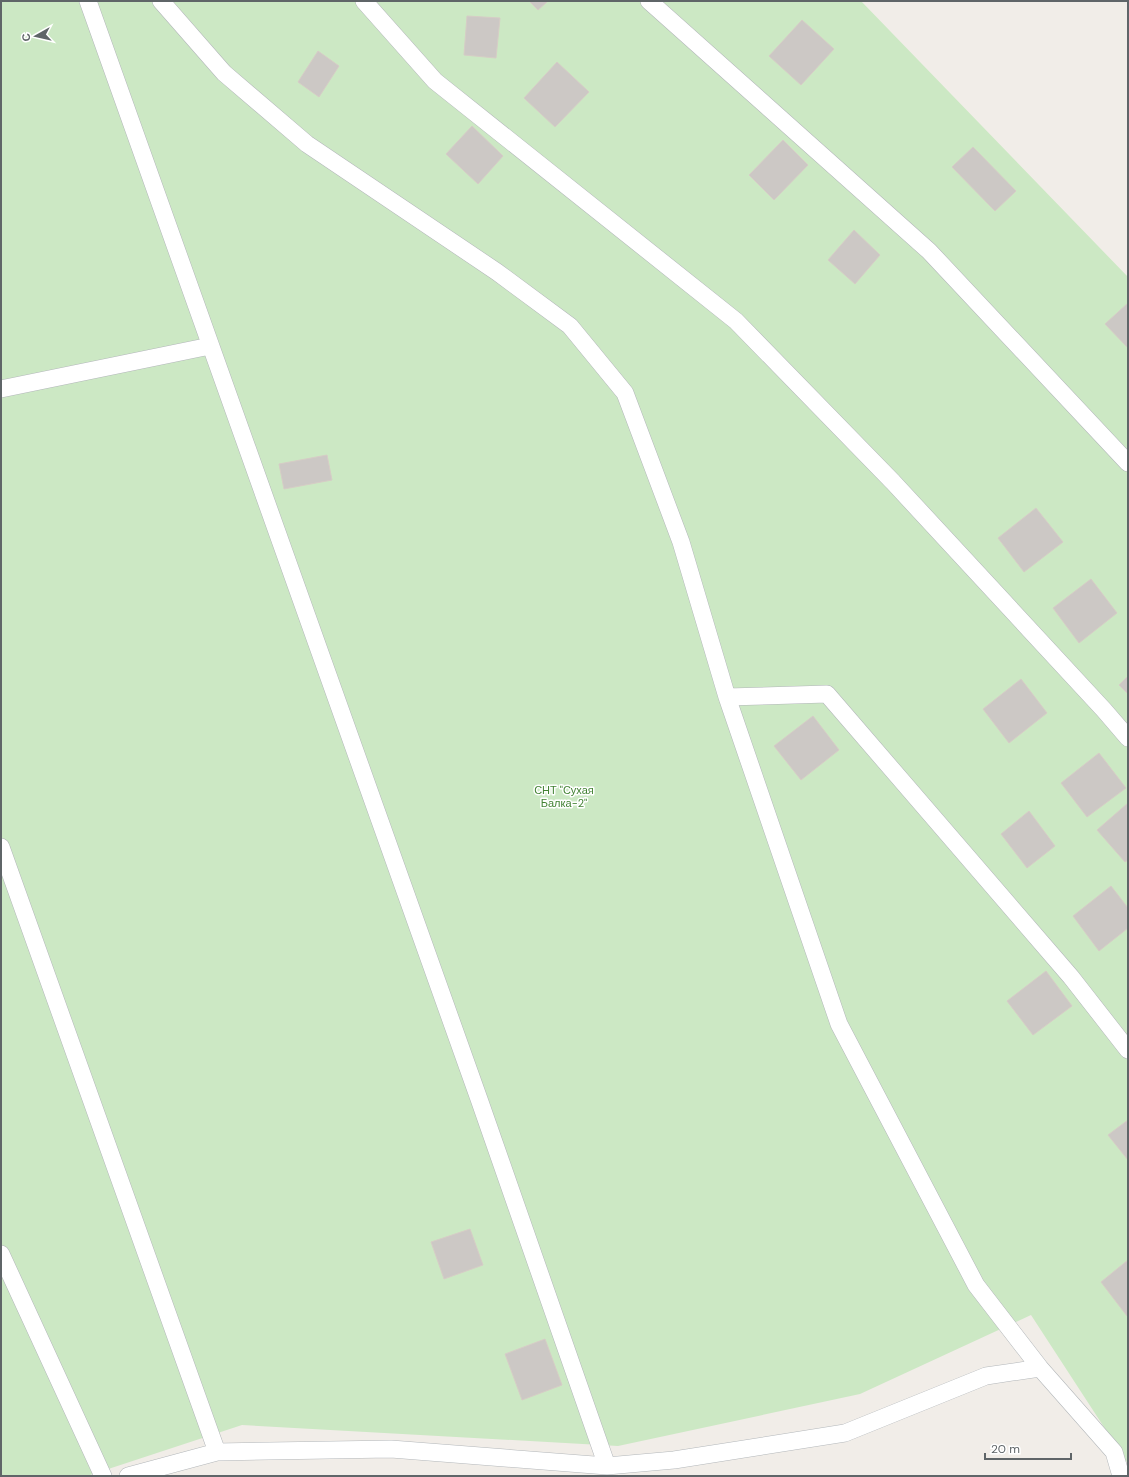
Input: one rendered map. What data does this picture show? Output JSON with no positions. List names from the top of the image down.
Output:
{
  "parks": ["СНТ \"Сухая Балка-2\""],
  "scale_bar": "20 m",
  "north": "left"
}
